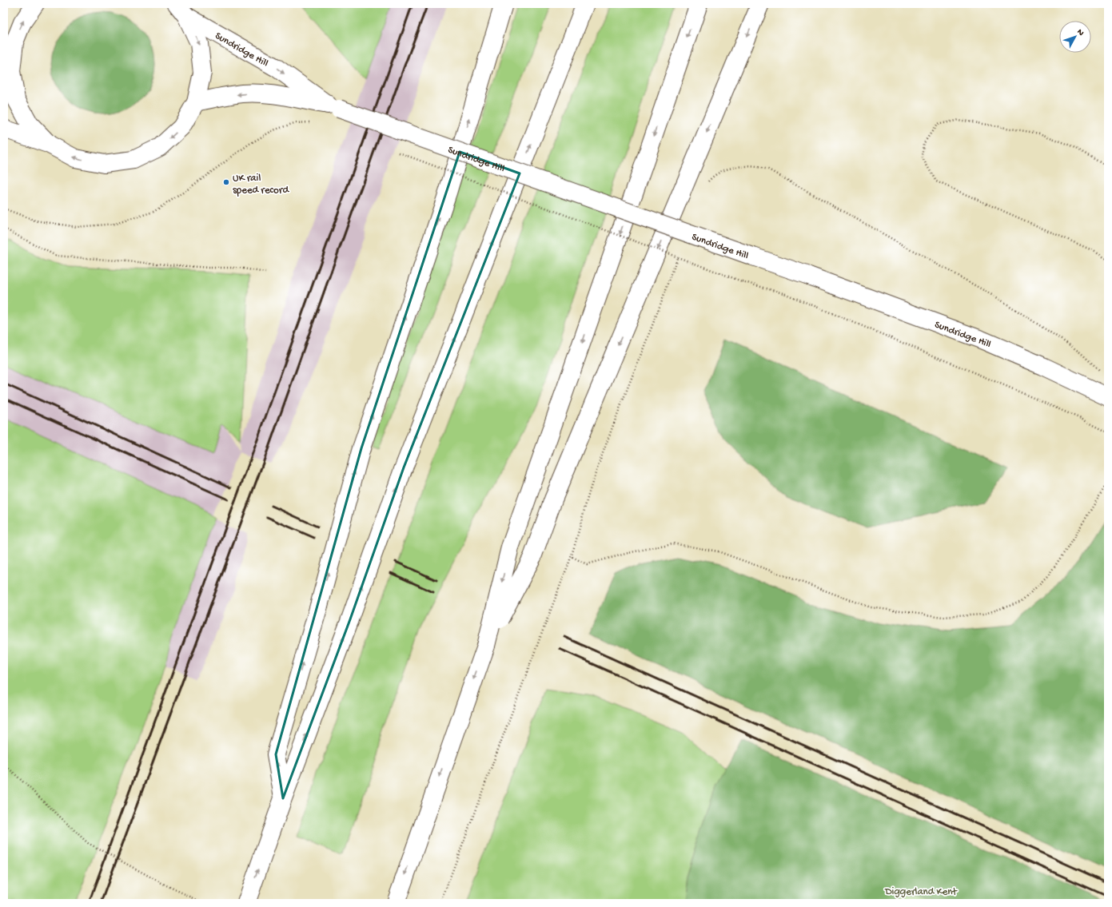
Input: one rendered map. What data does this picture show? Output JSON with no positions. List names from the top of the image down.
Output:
{
  "streets": {
    "main road": ["Sundridge Hill"]
  },
  "parks": ["Diggerland Kent"],
  "places": ["UK rail speed record"],
  "north": "top right"
}
